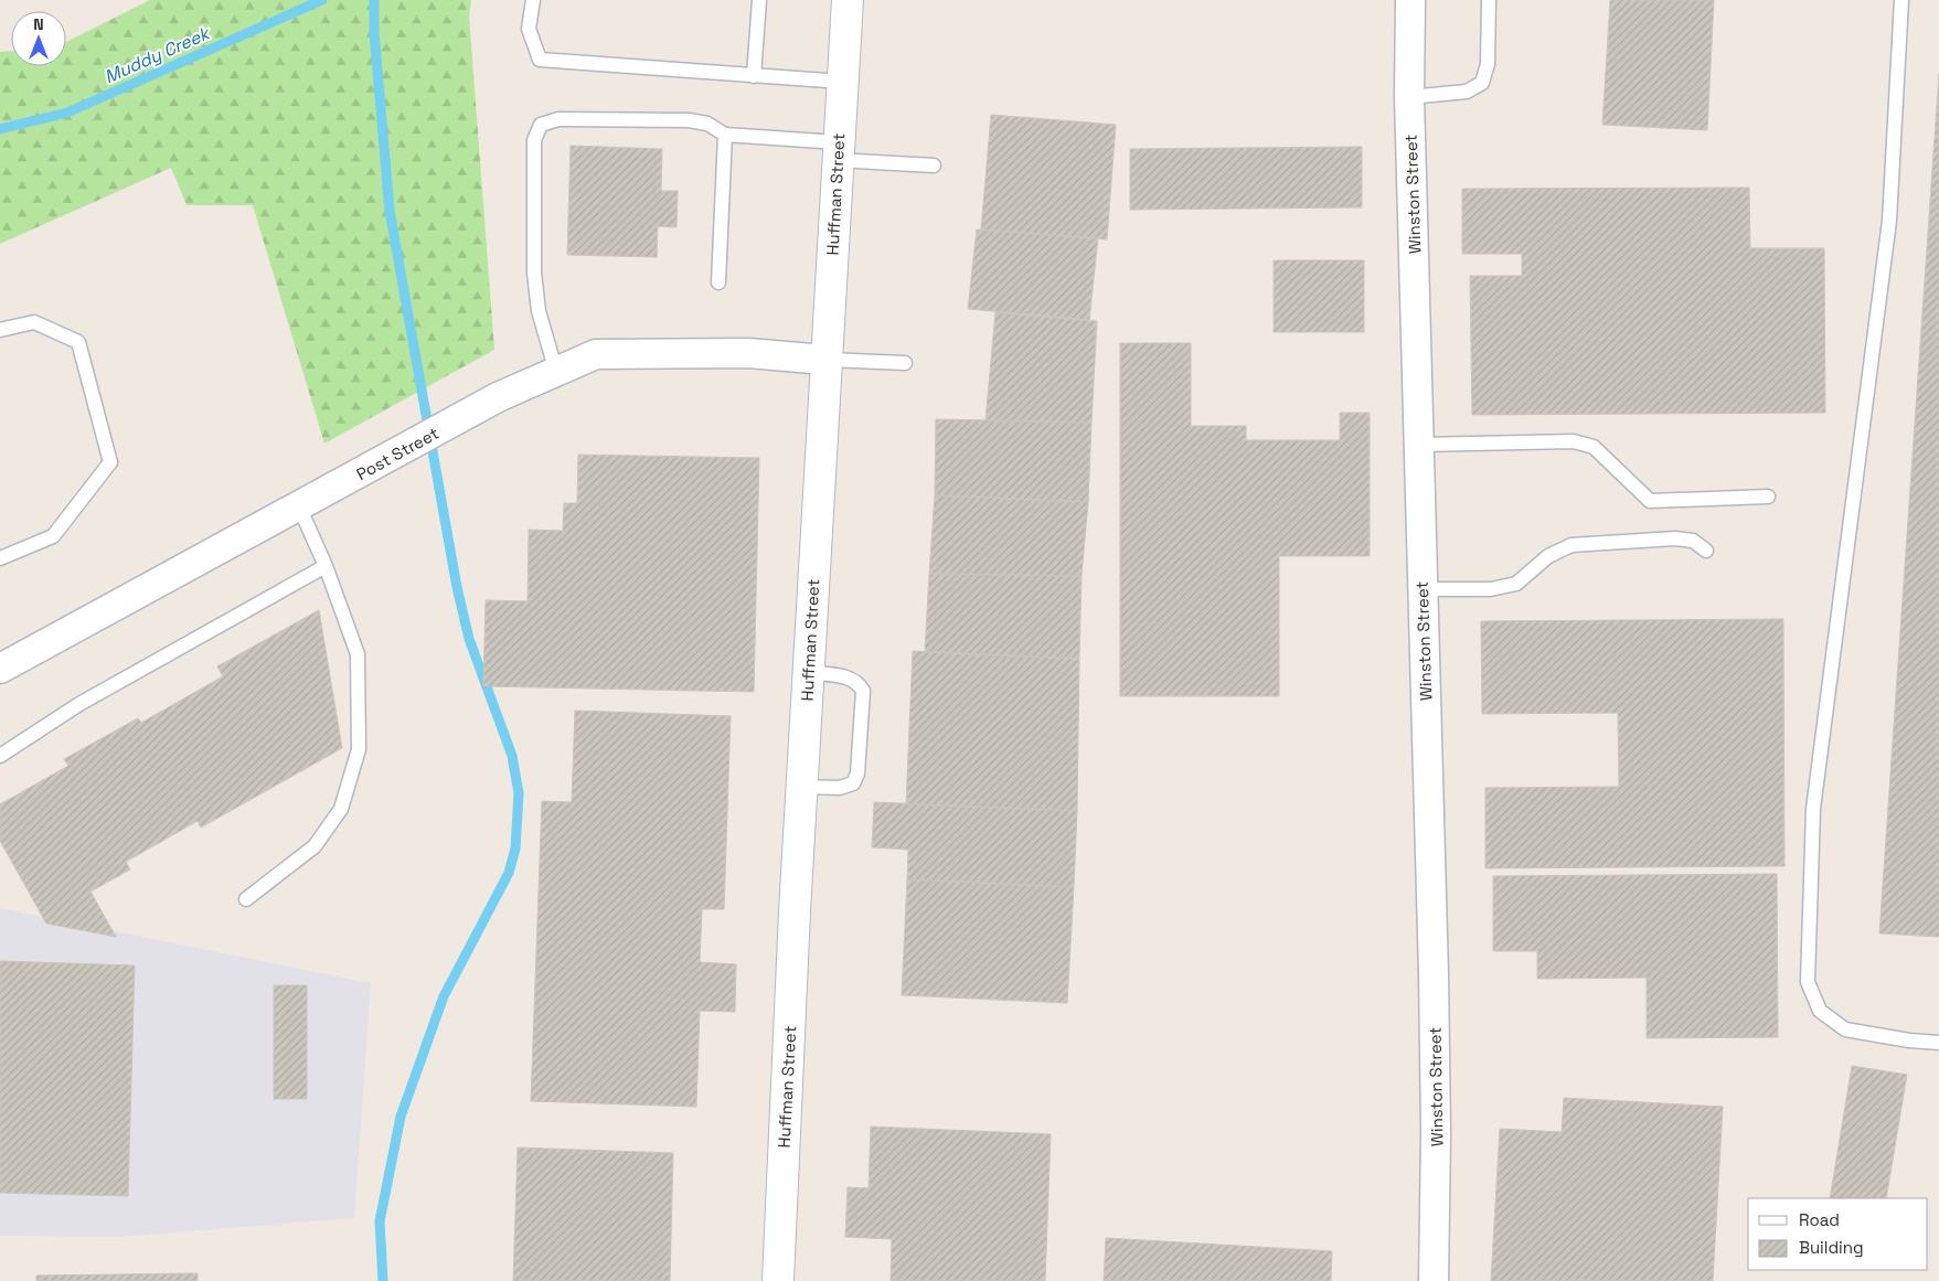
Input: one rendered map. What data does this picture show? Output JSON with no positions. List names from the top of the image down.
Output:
{
  "streets": {
    "street": ["Huffman Street", "Winston Street", "Post Street"]
  },
  "crossings": [
    ["Huffman Street", "Post Street"]
  ],
  "water": ["Muddy Creek"],
  "legend": ["Road", "Building"],
  "north": "top"
}
